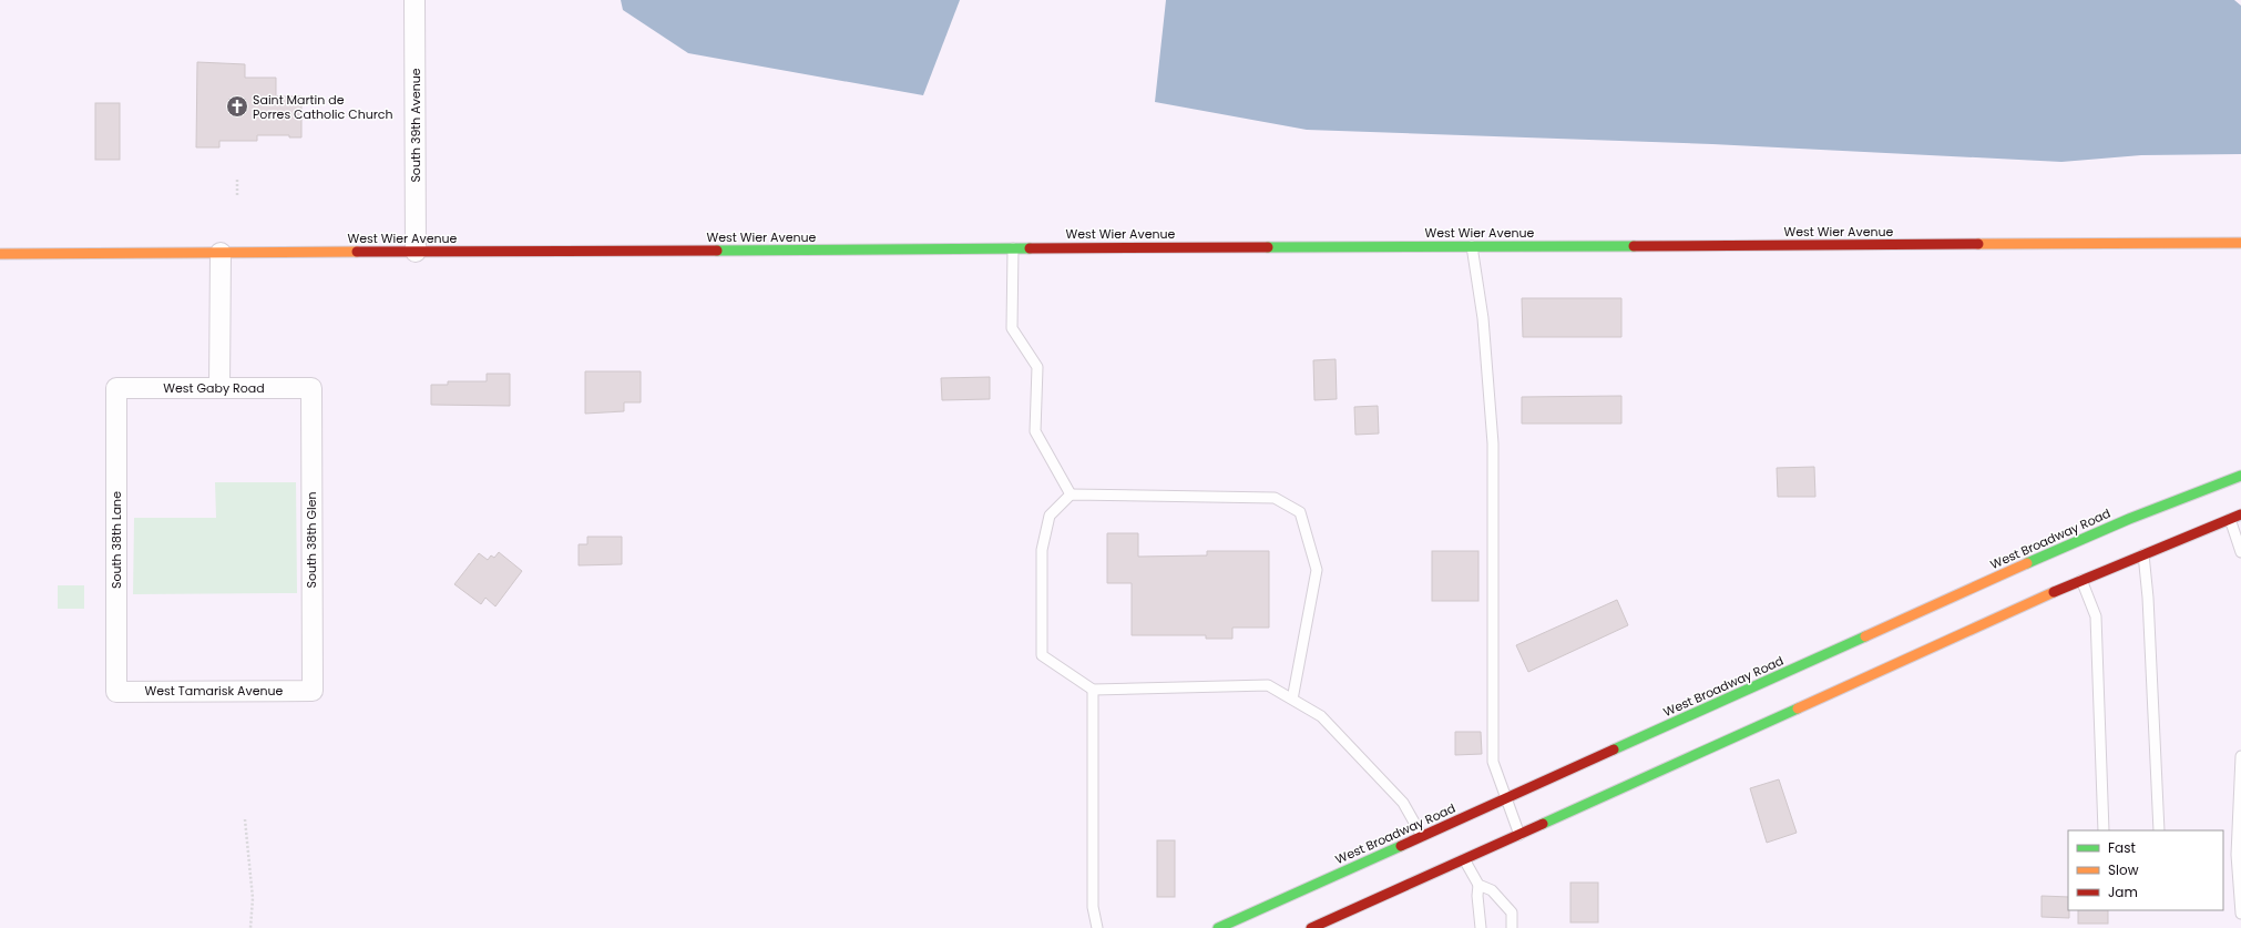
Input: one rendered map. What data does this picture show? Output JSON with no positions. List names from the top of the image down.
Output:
{
  "streets": {
    "street": [
      "South 39th Avenue",
      "West Wier Avenue",
      "West Gaby Road",
      "West Broadway Road",
      "South 38th Lane",
      "South 38th Glen",
      "West Tamarisk Avenue"
    ]
  },
  "crossings": [
    ["South 39th Avenue", "West Wier Avenue"],
    ["West Gaby Road", "South 38th Lane"],
    ["West Gaby Road", "South 38th Glen"],
    ["South 38th Lane", "West Tamarisk Avenue"],
    ["South 38th Glen", "West Tamarisk Avenue"]
  ],
  "places": {
    "church": ["Saint Martin de Porres Catholic Church"]
  },
  "legend": ["Fast", "Slow", "Jam"]
}
